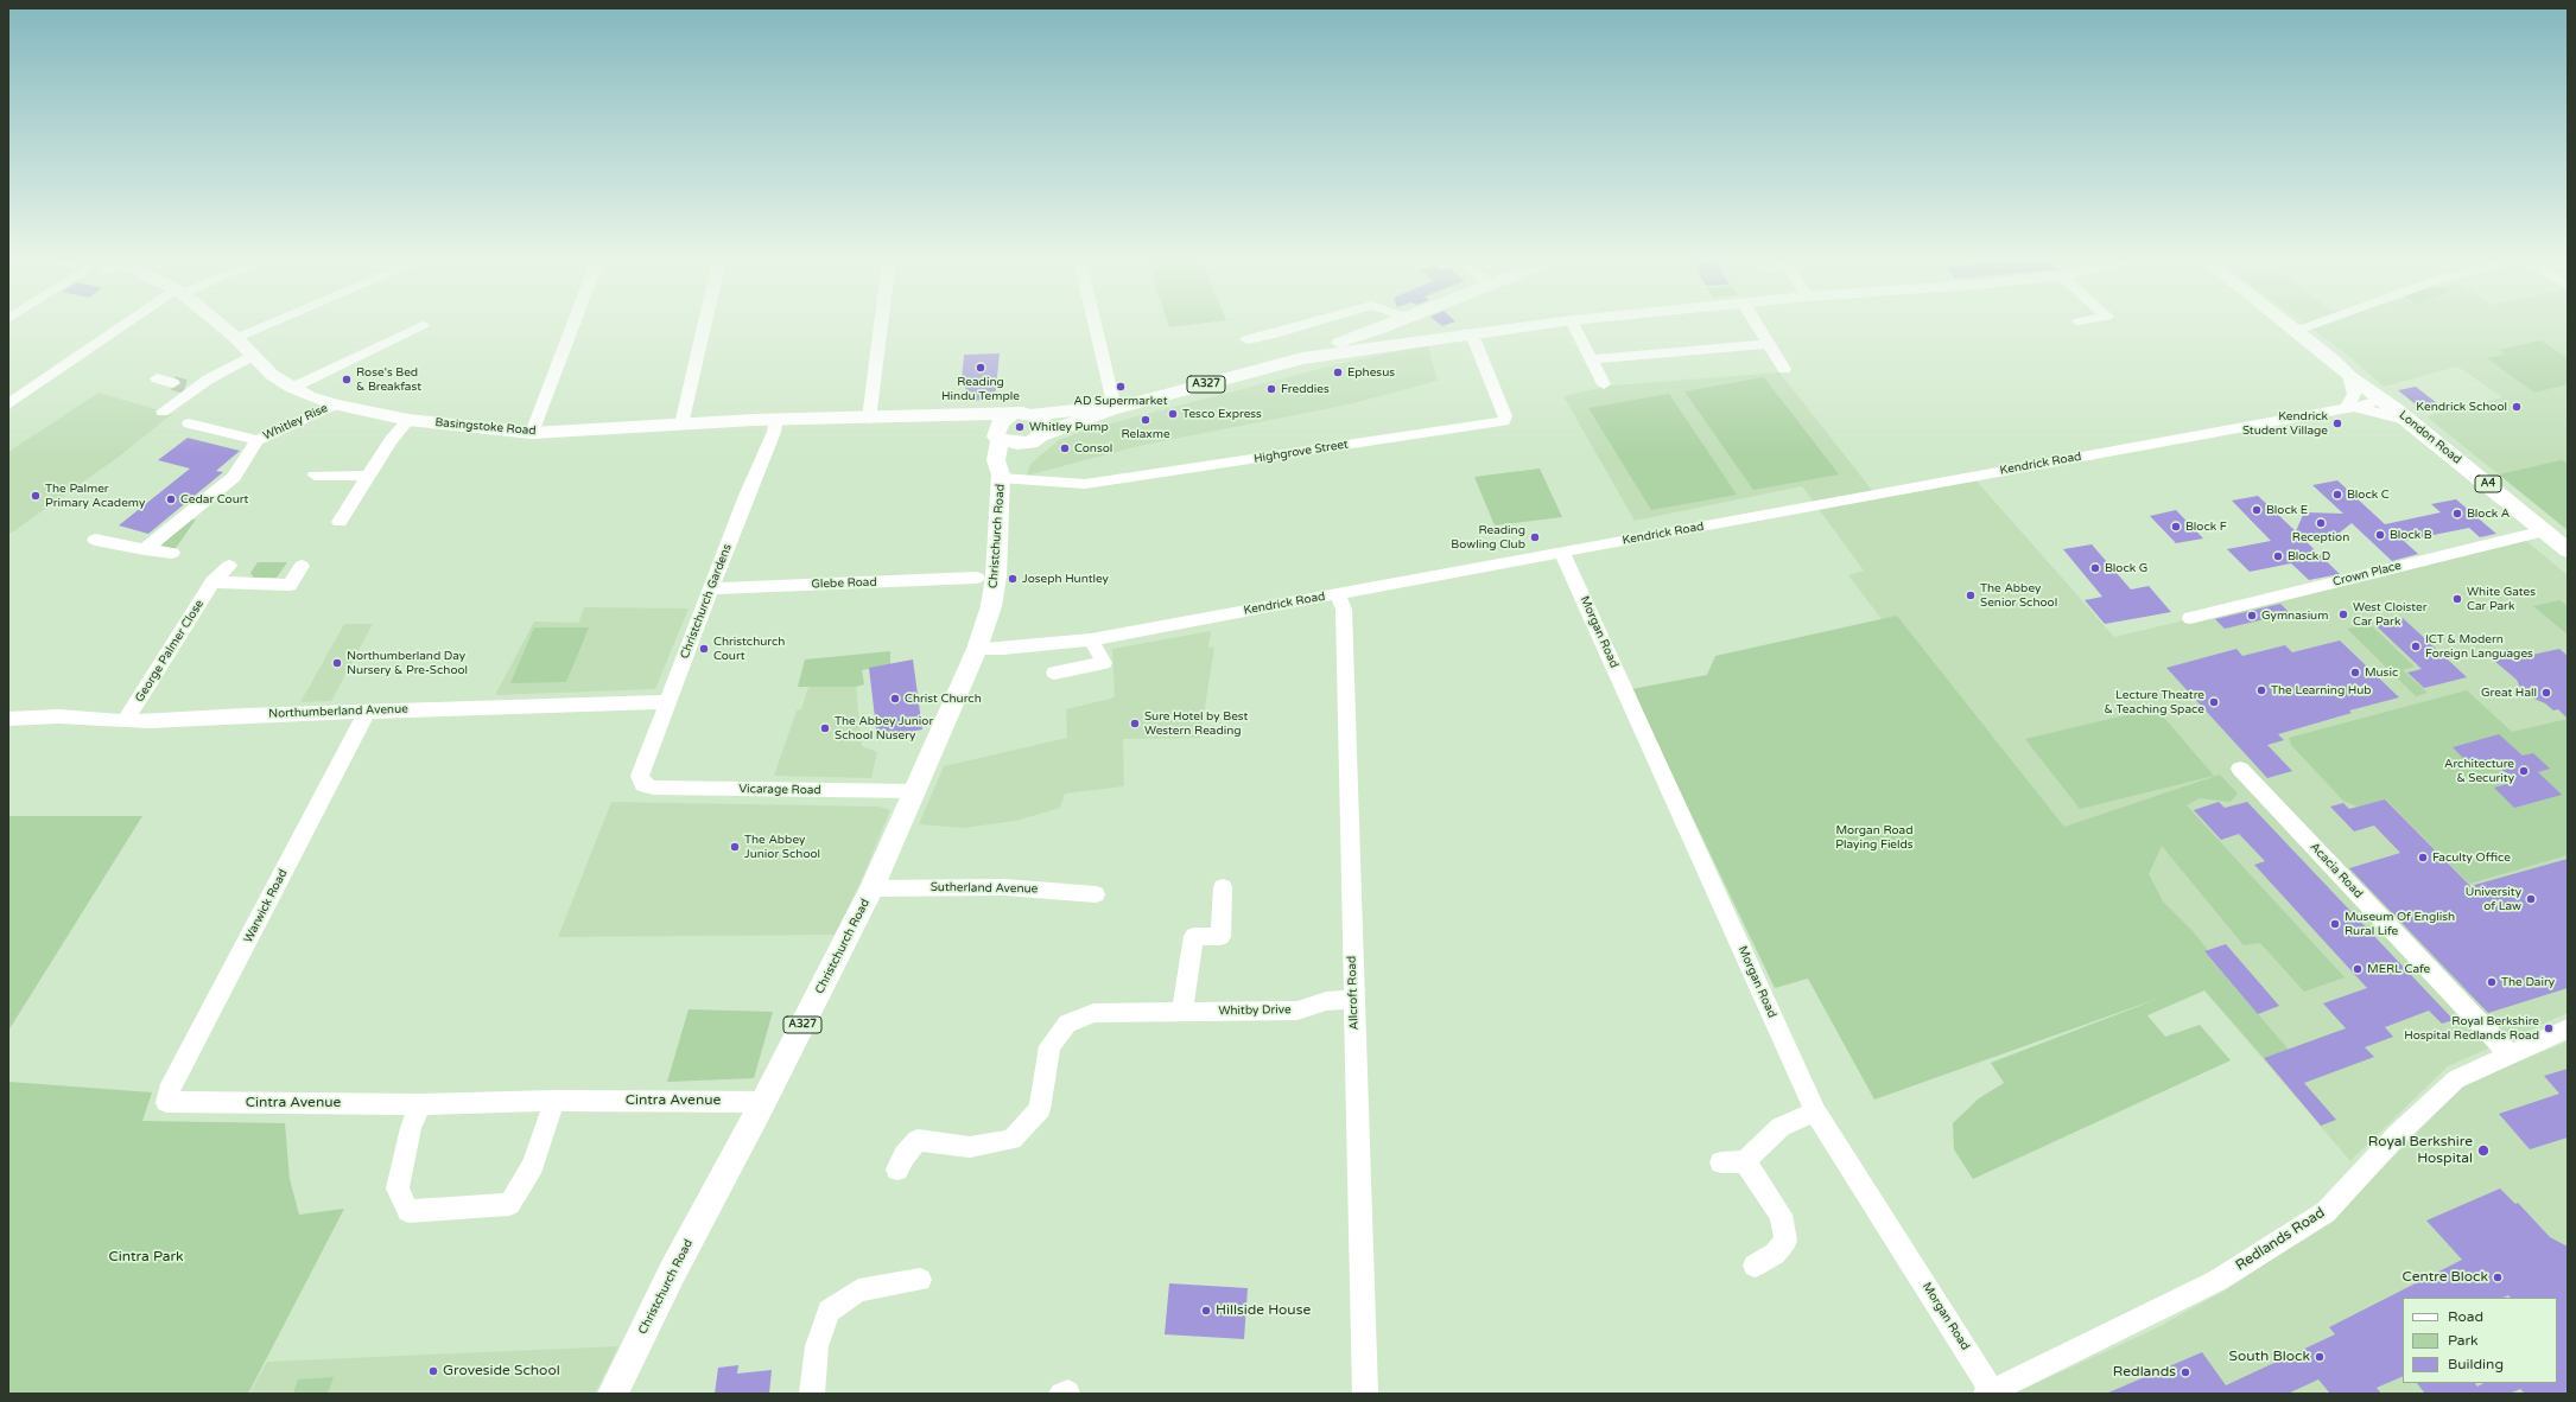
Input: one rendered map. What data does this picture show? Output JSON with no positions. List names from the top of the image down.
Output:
{
  "streets": {
    "main road": [
      "A327",
      "Basingstoke Road",
      "London Road",
      "A4",
      "Christchurch Road"
    ],
    "street": [
      "Whitley Rise",
      "Highgrove Street",
      "Kendrick Road",
      "Crown Place",
      "Glebe Road",
      "Christchurch Gardens",
      "Morgan Road",
      "George Palmer Close",
      "Northumberland Avenue",
      "Vicarage Road",
      "Acacia Road",
      "Sutherland Avenue",
      "Warwick Road",
      "Allcroft Road",
      "Whitby Drive",
      "Cintra Avenue",
      "Redlands Road"
    ]
  },
  "crossings": [
    ["A327", "Basingstoke Road"],
    ["A327", "Highgrove Street"],
    ["A327", "Christchurch Road"],
    ["Whitley Rise", "Basingstoke Road"],
    ["Basingstoke Road", "Christchurch Road"],
    ["Basingstoke Road", "Christchurch Gardens"],
    ["London Road", "Kendrick Road"],
    ["London Road", "Crown Place"],
    ["Highgrove Street", "Christchurch Road"],
    ["Kendrick Road", "Christchurch Road"],
    ["Kendrick Road", "Morgan Road"],
    ["Kendrick Road", "Allcroft Road"],
    ["Christchurch Road", "Vicarage Road"],
    ["Christchurch Road", "Sutherland Avenue"],
    ["Christchurch Road", "Cintra Avenue"],
    ["Glebe Road", "Christchurch Gardens"],
    ["Christchurch Gardens", "Northumberland Avenue"],
    ["Christchurch Gardens", "Vicarage Road"],
    ["Morgan Road", "Redlands Road"],
    ["George Palmer Close", "Northumberland Avenue"],
    ["Northumberland Avenue", "Warwick Road"],
    ["Acacia Road", "Redlands Road"],
    ["Warwick Road", "Cintra Avenue"],
    ["Allcroft Road", "Whitby Drive"]
  ],
  "parks": ["Morgan Road Playing Fields", "Cintra Park"],
  "places": [
    "Reading Hindu Temple",
    "Ephesus",
    "Rose's Bed & Breakfast",
    "AD Supermarket",
    "Freddies",
    "Kendrick School",
    "Tesco Express",
    "Relaxme",
    "Kendrick Student Village",
    "Whitley Pump",
    "Consol",
    "Block C",
    "The Palmer Primary Academy",
    "Cedar Court",
    "Block E",
    "Block A",
    "Reception",
    "Block F",
    "Block B",
    "Reading Bowling Club",
    "Block D",
    "Block G",
    "Joseph Huntley",
    "The Abbey Senior School",
    "White Gates Car Park",
    "West Cloister Car Park",
    "Gymnasium",
    "ICT & Modern Foreign Languages",
    "Christchurch Court",
    "Northumberland Day Nursery & Pre-School",
    "Music",
    "The Learning Hub",
    "Great Hall",
    "Christ Church",
    "Lecture Theatre & Teaching Space",
    "Sure Hotel by Best Western Reading",
    "The Abbey Junior School Nusery",
    "Architecture & Security",
    "The Abbey Junior School",
    "Faculty Office",
    "University of Law",
    "Museum Of English Rural Life",
    "MERL Cafe",
    "The Dairy",
    "Royal Berkshire Hospital Redlands Road",
    "Royal Berkshire Hospital",
    "Centre Block",
    "Hillside House",
    "South Block",
    "Groveside School",
    "Redlands"
  ],
  "legend": ["Road", "Park", "Building"]
}
